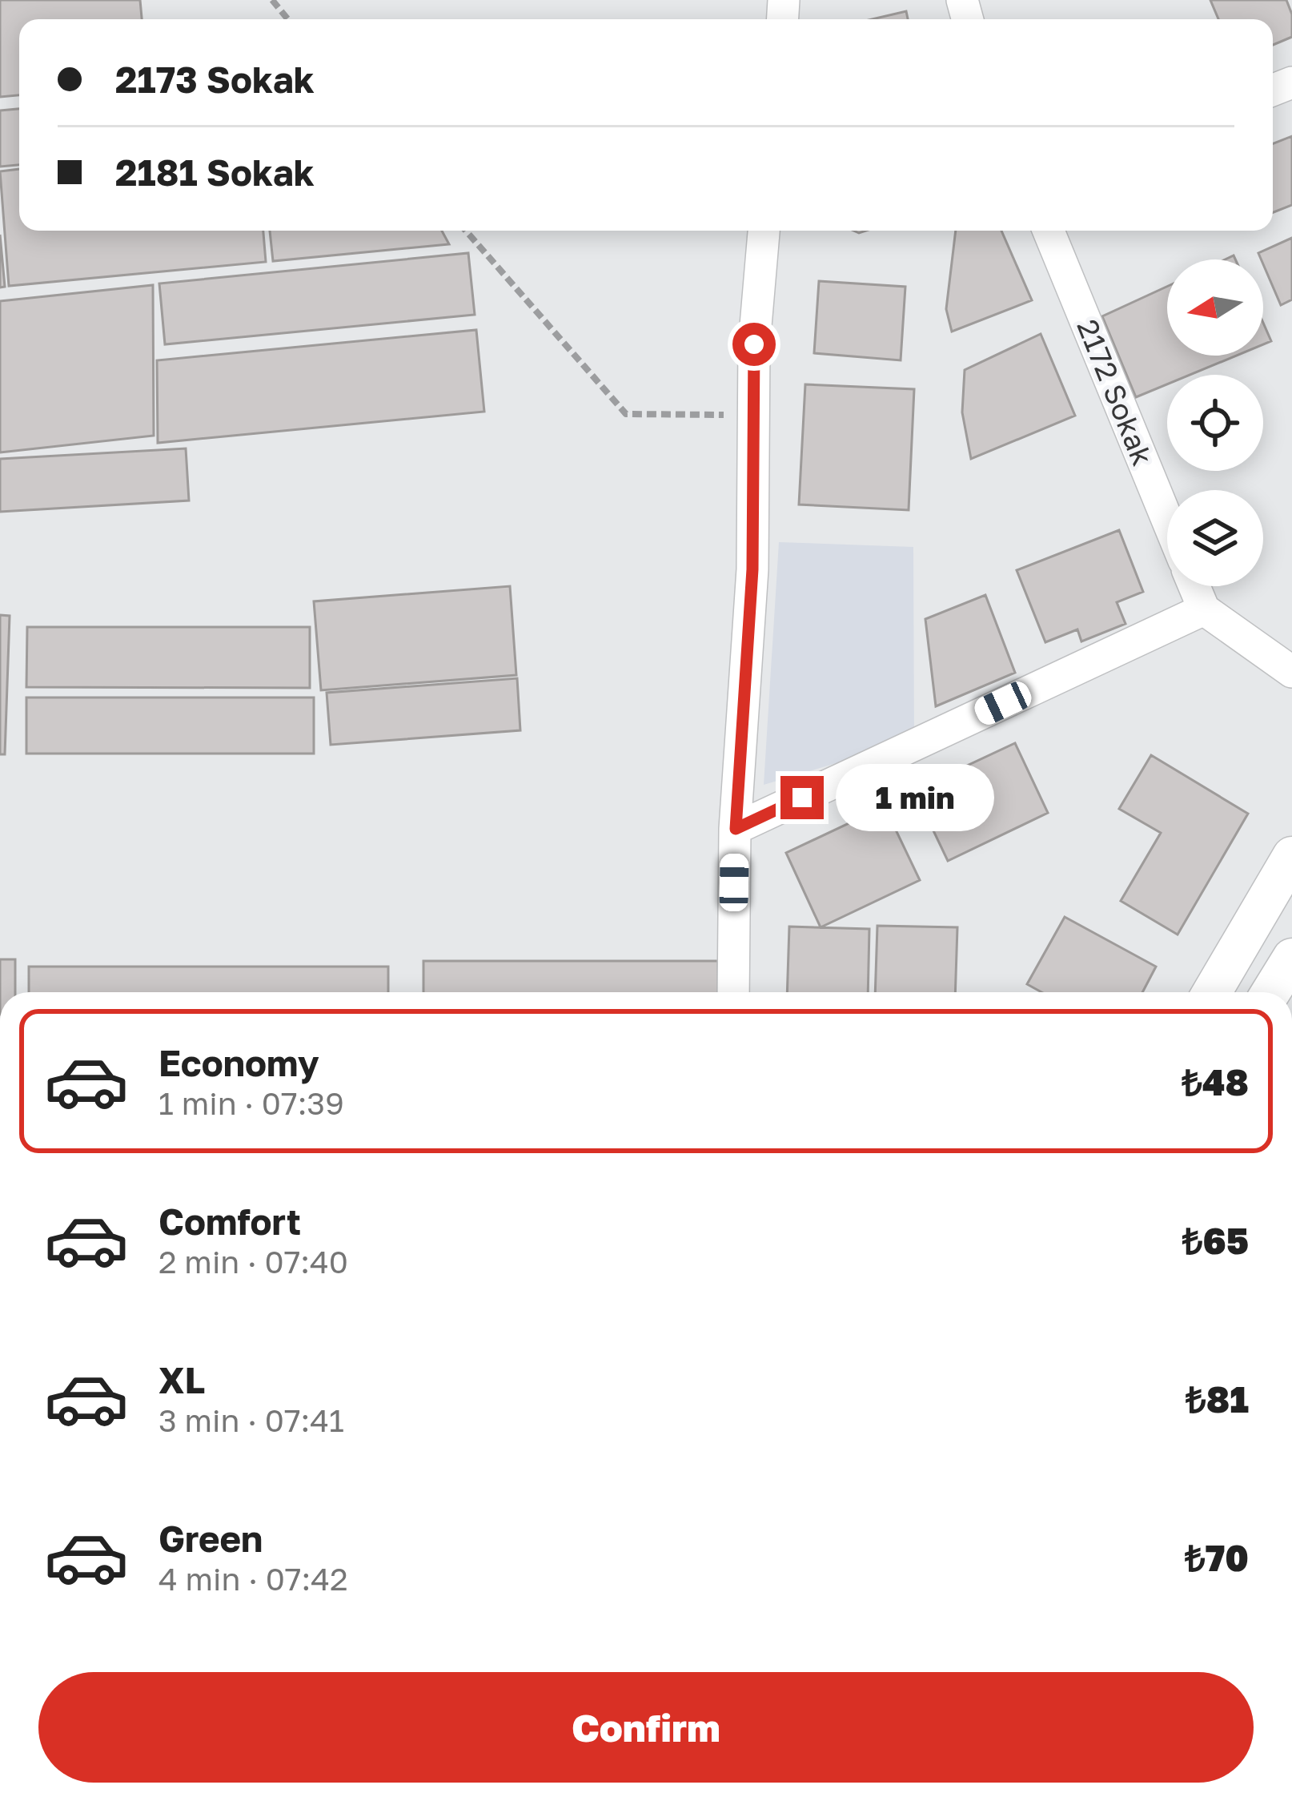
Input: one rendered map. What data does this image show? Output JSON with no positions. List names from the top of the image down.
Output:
{
  "streets": {
    "street": ["2172 Sokak"]
  },
  "north": "left",
  "page": {
    "banner": ["2173 Sokak", "2181 Sokak"],
    "bubble": "1 min",
    "list": [
      {
        "name": "Economy",
        "note": "1 min · 07:39",
        "value": "₺48"
      },
      {
        "name": "Comfort",
        "note": "2 min · 07:40",
        "value": "₺65"
      },
      {
        "name": "XL",
        "note": "3 min · 07:41",
        "value": "₺81"
      },
      {
        "name": "Green",
        "note": "4 min · 07:42",
        "value": "₺70"
      }
    ],
    "buttons": "Confirm"
  }
}
